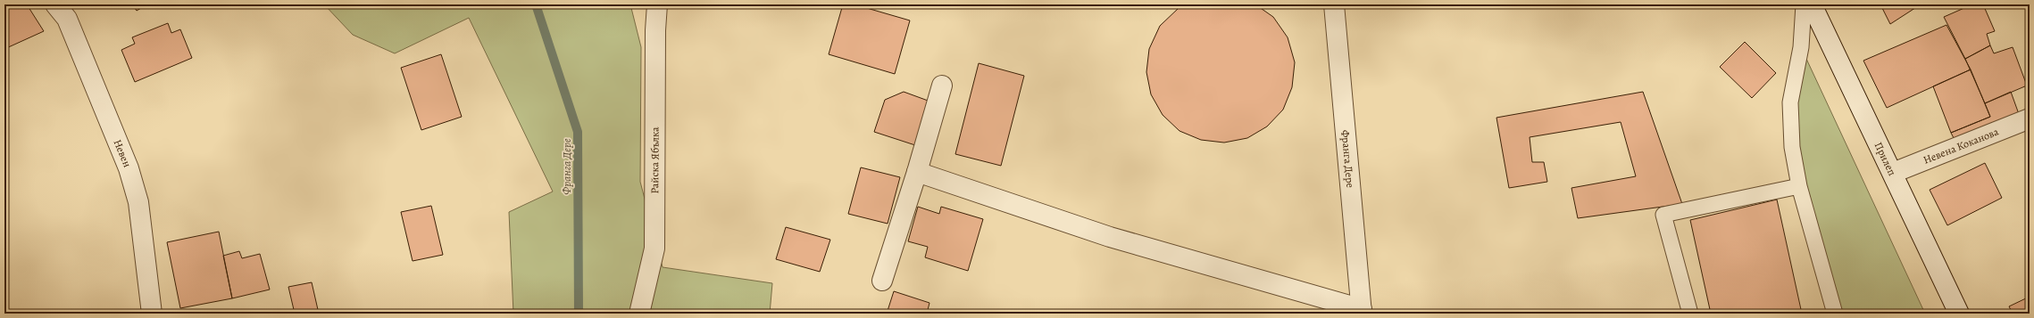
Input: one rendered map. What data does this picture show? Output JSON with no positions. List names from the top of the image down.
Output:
{
  "streets": {
    "street": [
      "Невена Коканова",
      "Невен",
      "Прилеп",
      "Райска Ябълка",
      "Франга Дере"
    ]
  },
  "crossings": [
    ["Невена Коканова", "Прилеп"]
  ],
  "water": ["Франга Дере"]
}
